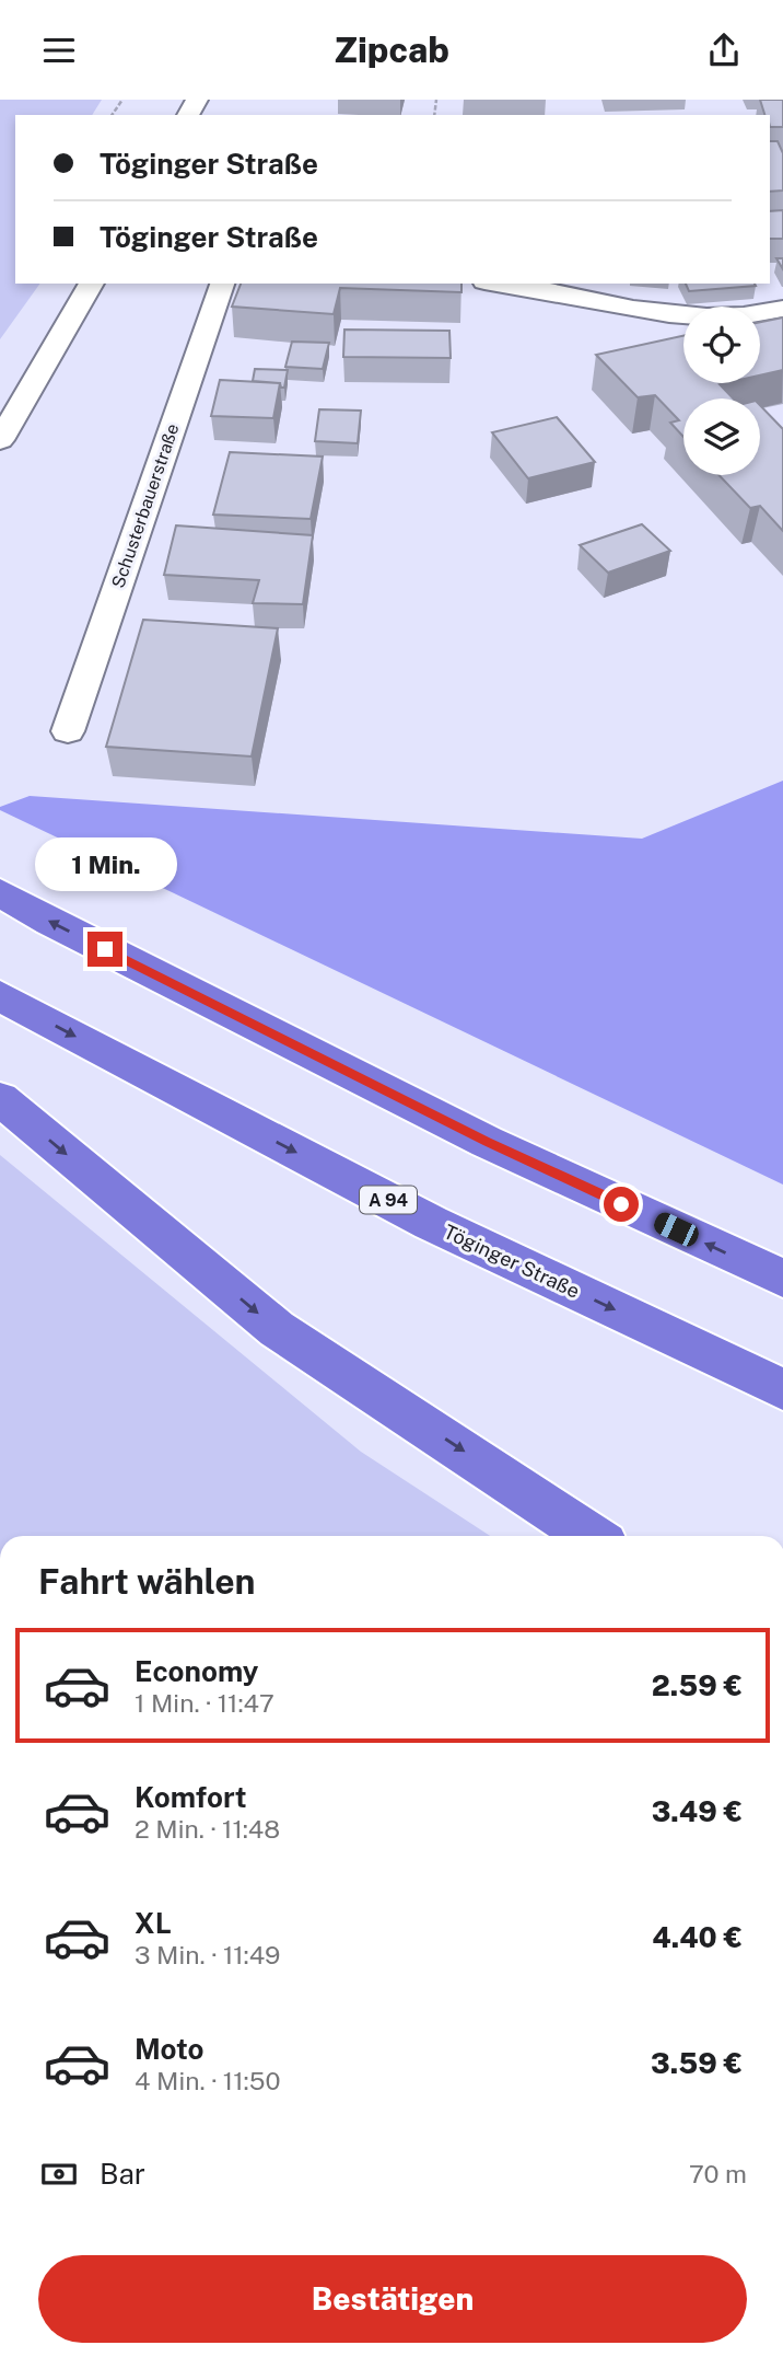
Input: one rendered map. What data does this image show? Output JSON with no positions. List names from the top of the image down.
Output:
{
  "streets": {
    "highway": ["A 94", "Töginger Straße"],
    "street": ["Schusterbauerstraße"]
  },
  "page": {
    "header": "Zipcab",
    "banner": ["Töginger Straße", "Töginger Straße"],
    "bubble": "1 Min.",
    "heading": "Fahrt wählen",
    "list": [
      {
        "name": "Economy",
        "note": "1 Min. · 11:47",
        "value": "2.59 €"
      },
      {
        "name": "Komfort",
        "note": "2 Min. · 11:48",
        "value": "3.49 €"
      },
      {
        "name": "XL",
        "note": "3 Min. · 11:49",
        "value": "4.40 €"
      },
      {
        "name": "Moto",
        "note": "4 Min. · 11:50",
        "value": "3.59 €"
      }
    ],
    "pay": ["Bar", "70 m"],
    "buttons": "Bestätigen"
  }
}
